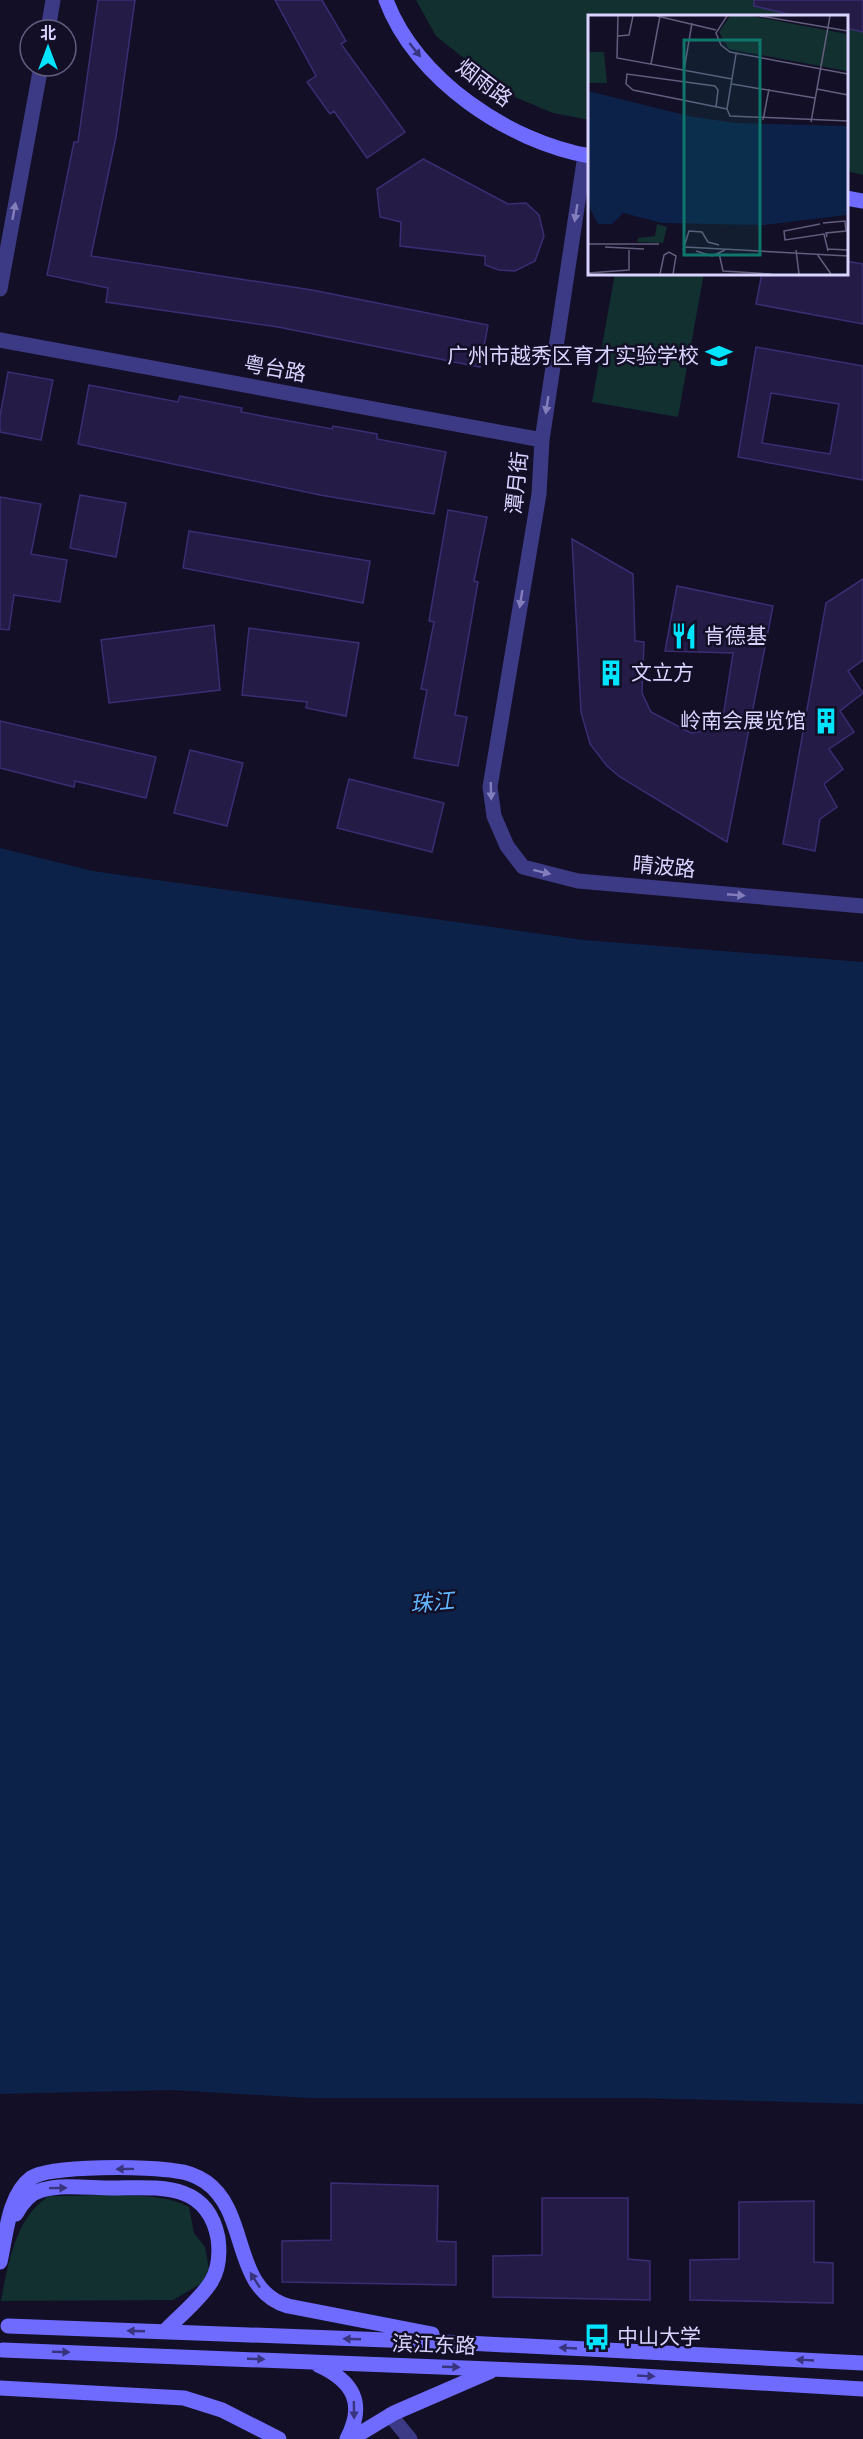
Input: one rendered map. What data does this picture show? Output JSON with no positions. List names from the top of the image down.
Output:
{
  "streets": {
    "main road": ["烟雨路", "滨江东路"],
    "street": ["粤台路", "潭月街", "晴波路"]
  },
  "crossings": [
    ["烟雨路", "潭月街"],
    ["粤台路", "潭月街"],
    ["潭月街", "晴波路"]
  ],
  "one_way": ["烟雨路", "潭月街", "晴波路"],
  "water": ["珠江"],
  "places": {
    "school or university": ["广州市越秀区育才实验学校"],
    "restaurant": ["肯德基"],
    "building": ["文立方", "岭南会展览馆"],
    "bus stop": ["中山大学"]
  },
  "north": "top"
}
